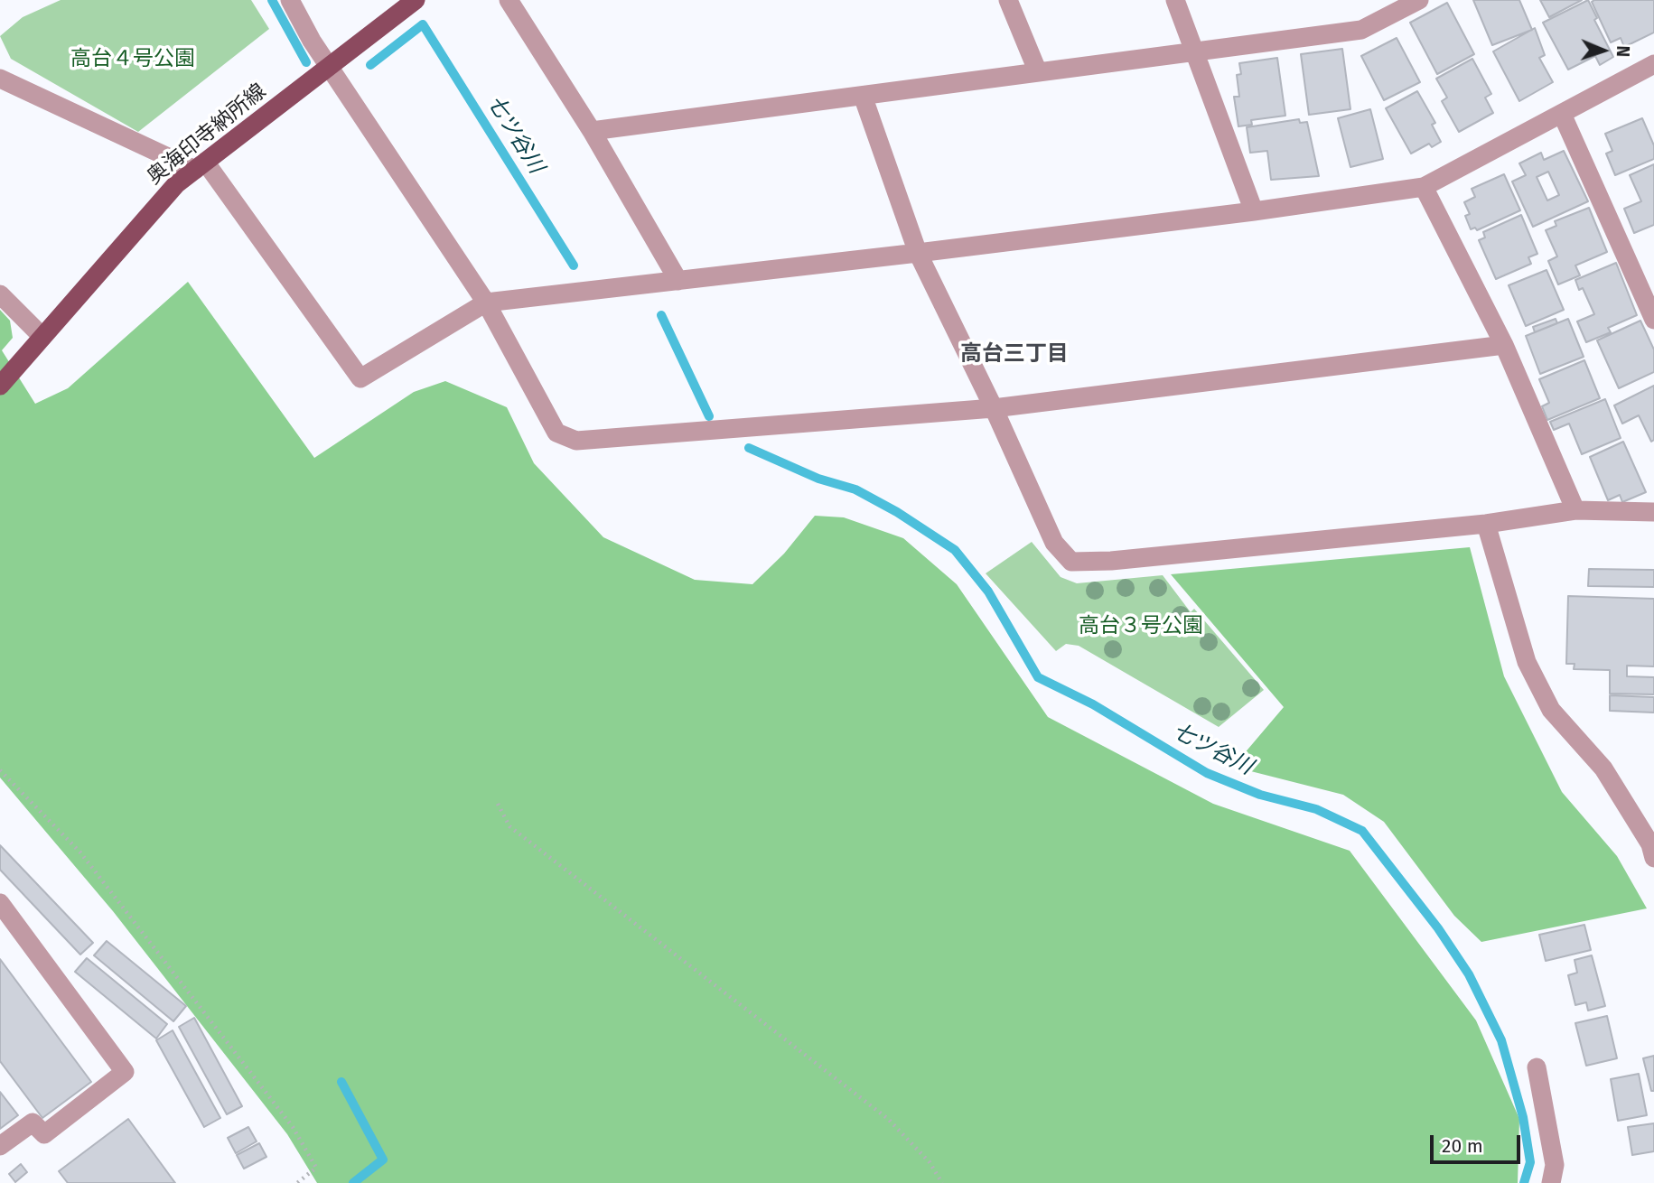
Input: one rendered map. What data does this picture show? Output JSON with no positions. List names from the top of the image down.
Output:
{
  "streets": {
    "main road": ["奥海印寺納所線"]
  },
  "districts": ["高台三丁目"],
  "water": ["七ツ谷川"],
  "parks": ["高台４号公園", "高台３号公園"],
  "scale_bar": "20 m",
  "north": "right"
}
